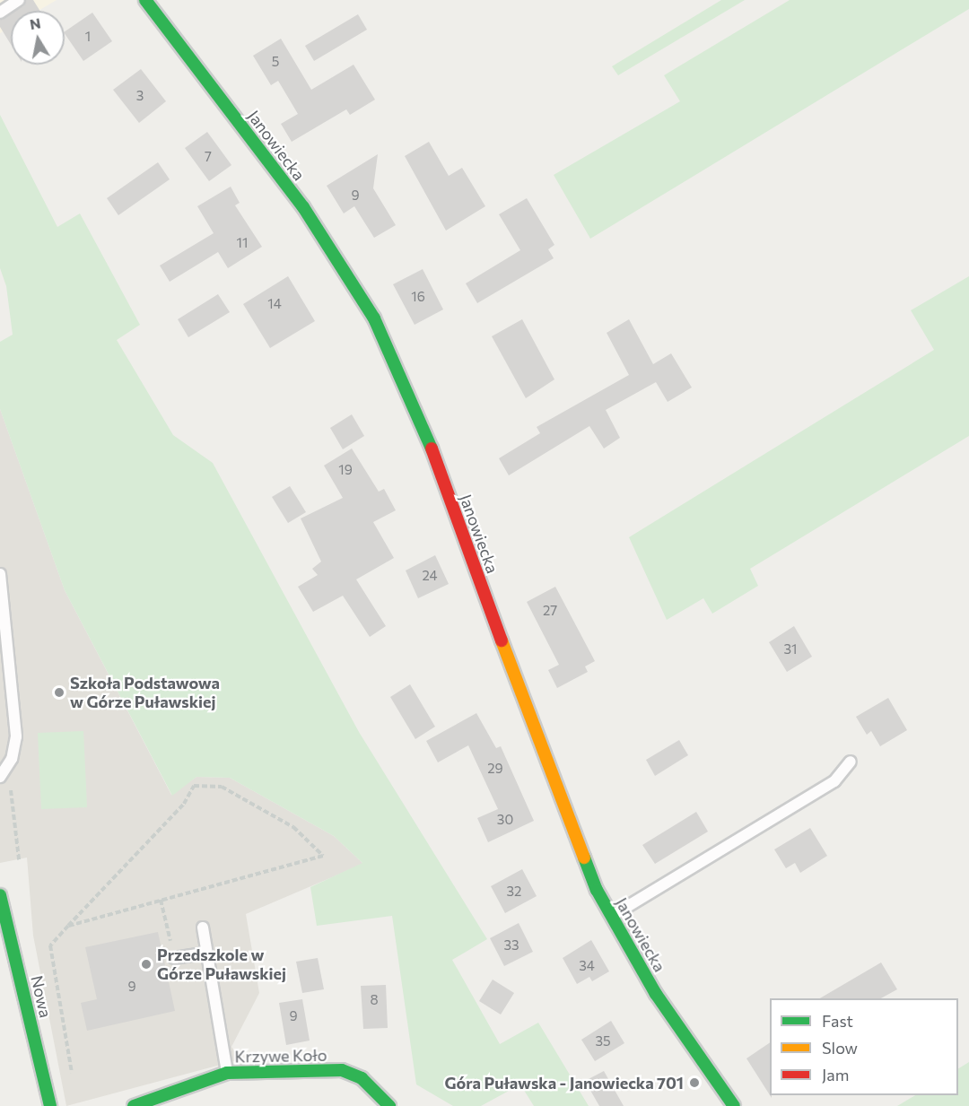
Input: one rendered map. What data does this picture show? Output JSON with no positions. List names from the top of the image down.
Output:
{
  "streets": {
    "street": ["Janowiecka", "Nowa", "Krzywe Koło"]
  },
  "places": ["Szkoła Podstawowa w Górze Puławskiej", "Przedszkole w Górze Puławskiej", "Góra Puławska - Janowiecka 701"],
  "house_numbers": [
    "1",
    "5",
    "3",
    "7",
    "9",
    "11",
    "16",
    "14",
    "19",
    "24",
    "27",
    "31",
    "29",
    "30",
    "32",
    "33",
    "34",
    "9",
    "8",
    "9",
    "35"
  ],
  "legend": ["Fast", "Slow", "Jam"],
  "north": "top"
}
